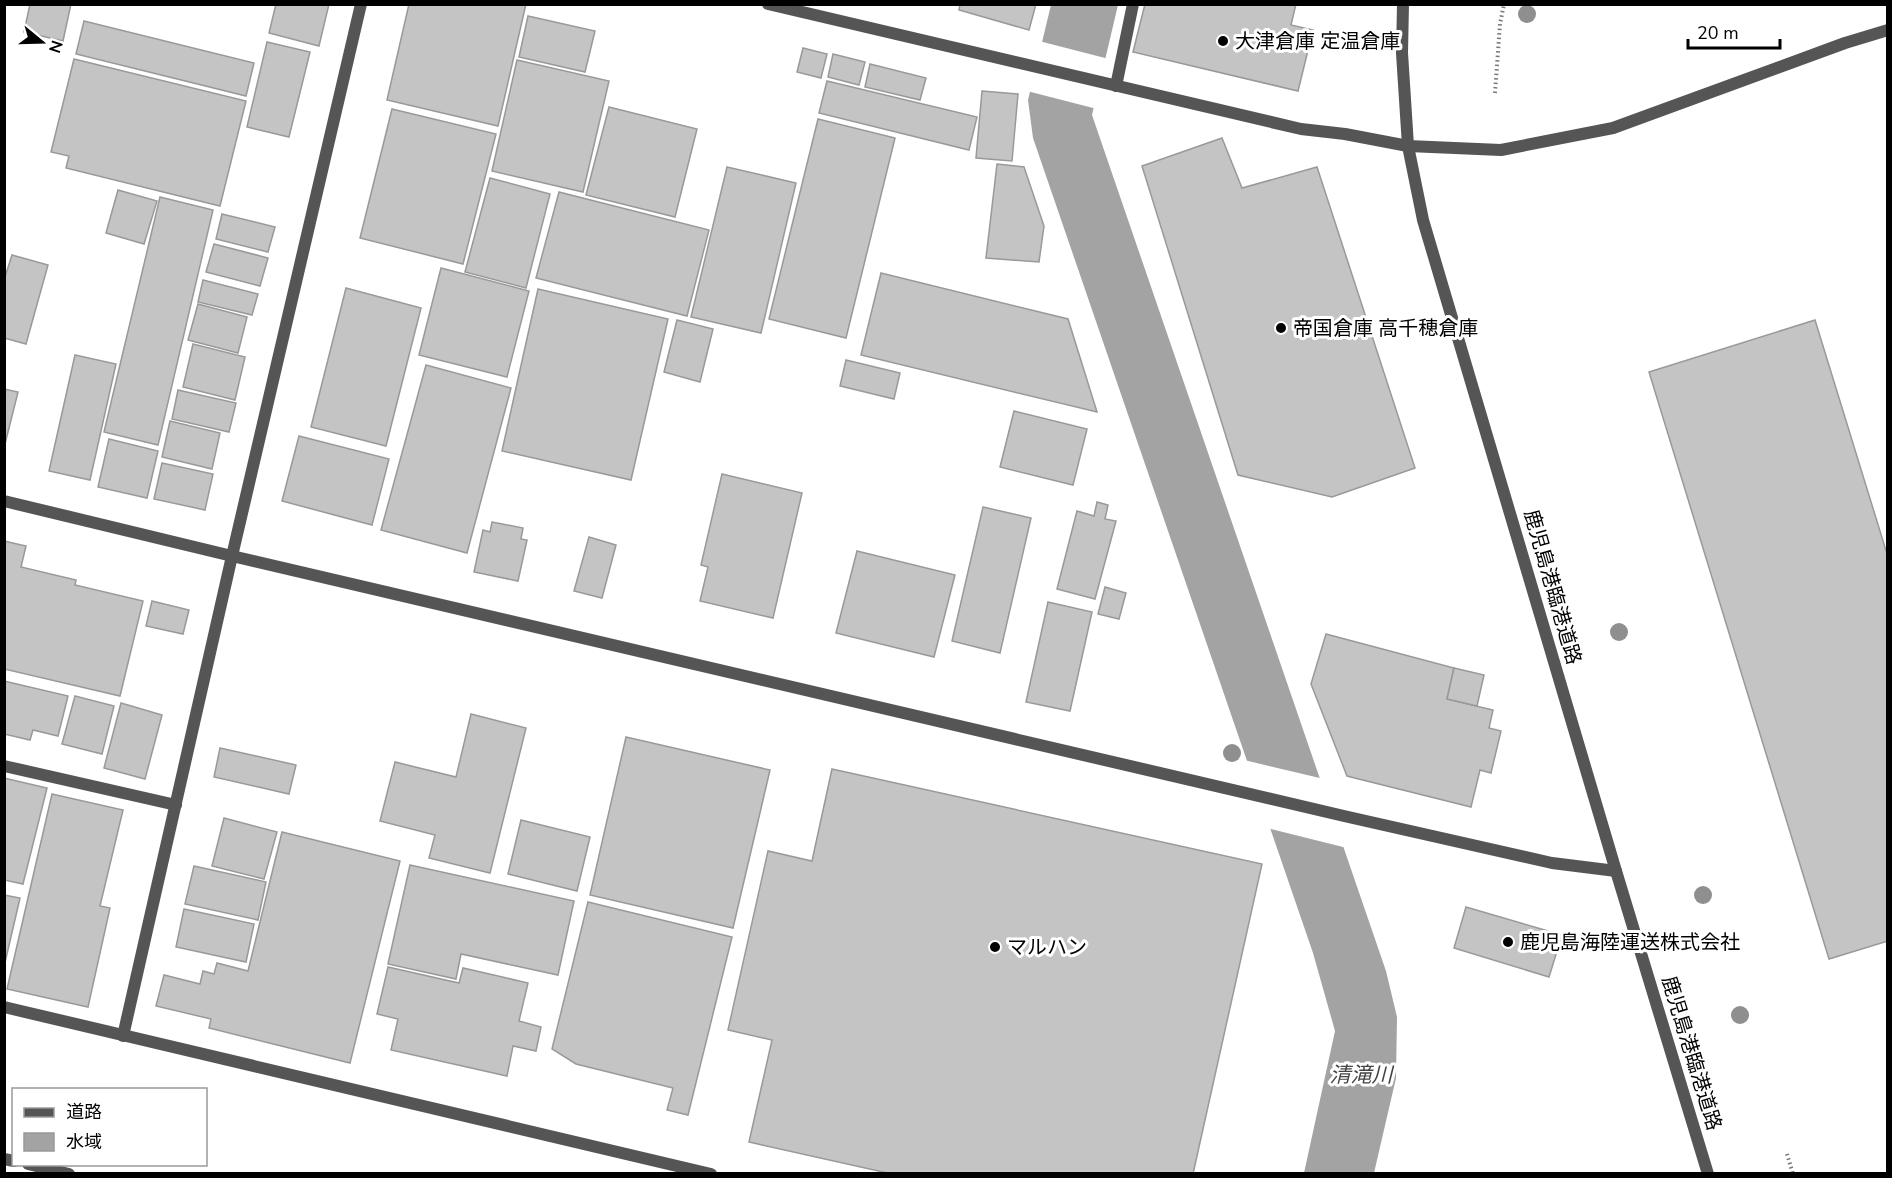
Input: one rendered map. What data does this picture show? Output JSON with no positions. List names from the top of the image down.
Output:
{
  "streets": {
    "street": ["鹿児島港臨港道路"]
  },
  "water": ["清滝川"],
  "places": [
    "大津倉庫 定温倉庫",
    "帝国倉庫 高千穂倉庫",
    "鹿児島海陸運送株式会社",
    "マルハン"
  ],
  "legend": ["道路", "水域"],
  "scale_bar": "20 m",
  "north": "right"
}
